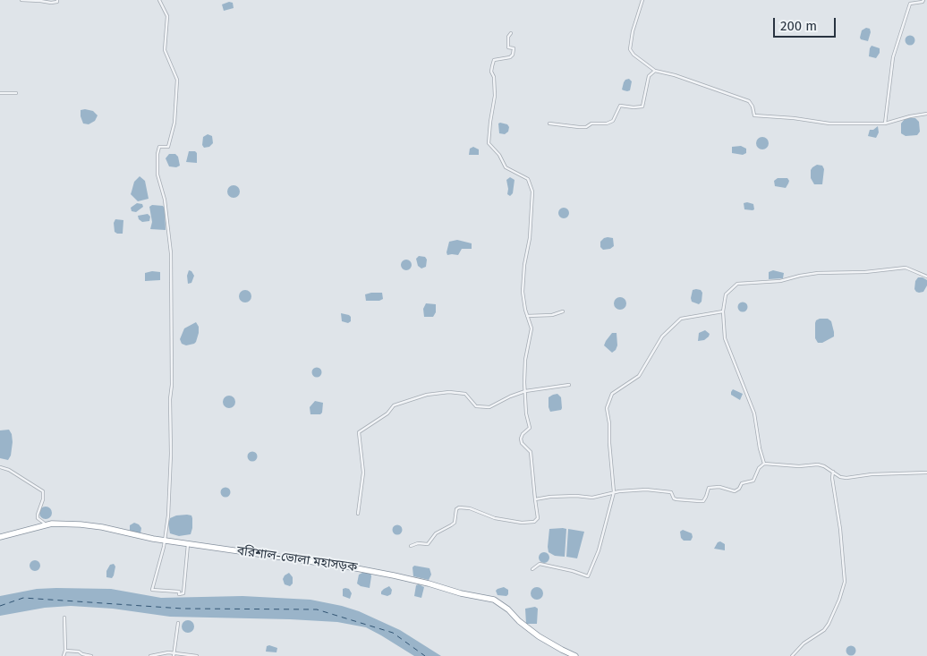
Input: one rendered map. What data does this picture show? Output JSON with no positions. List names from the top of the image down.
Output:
{
  "streets": {
    "highway": ["বরিশাল-ভোলা মহাসড়ক"]
  },
  "scale_bar": "200 m"
}
